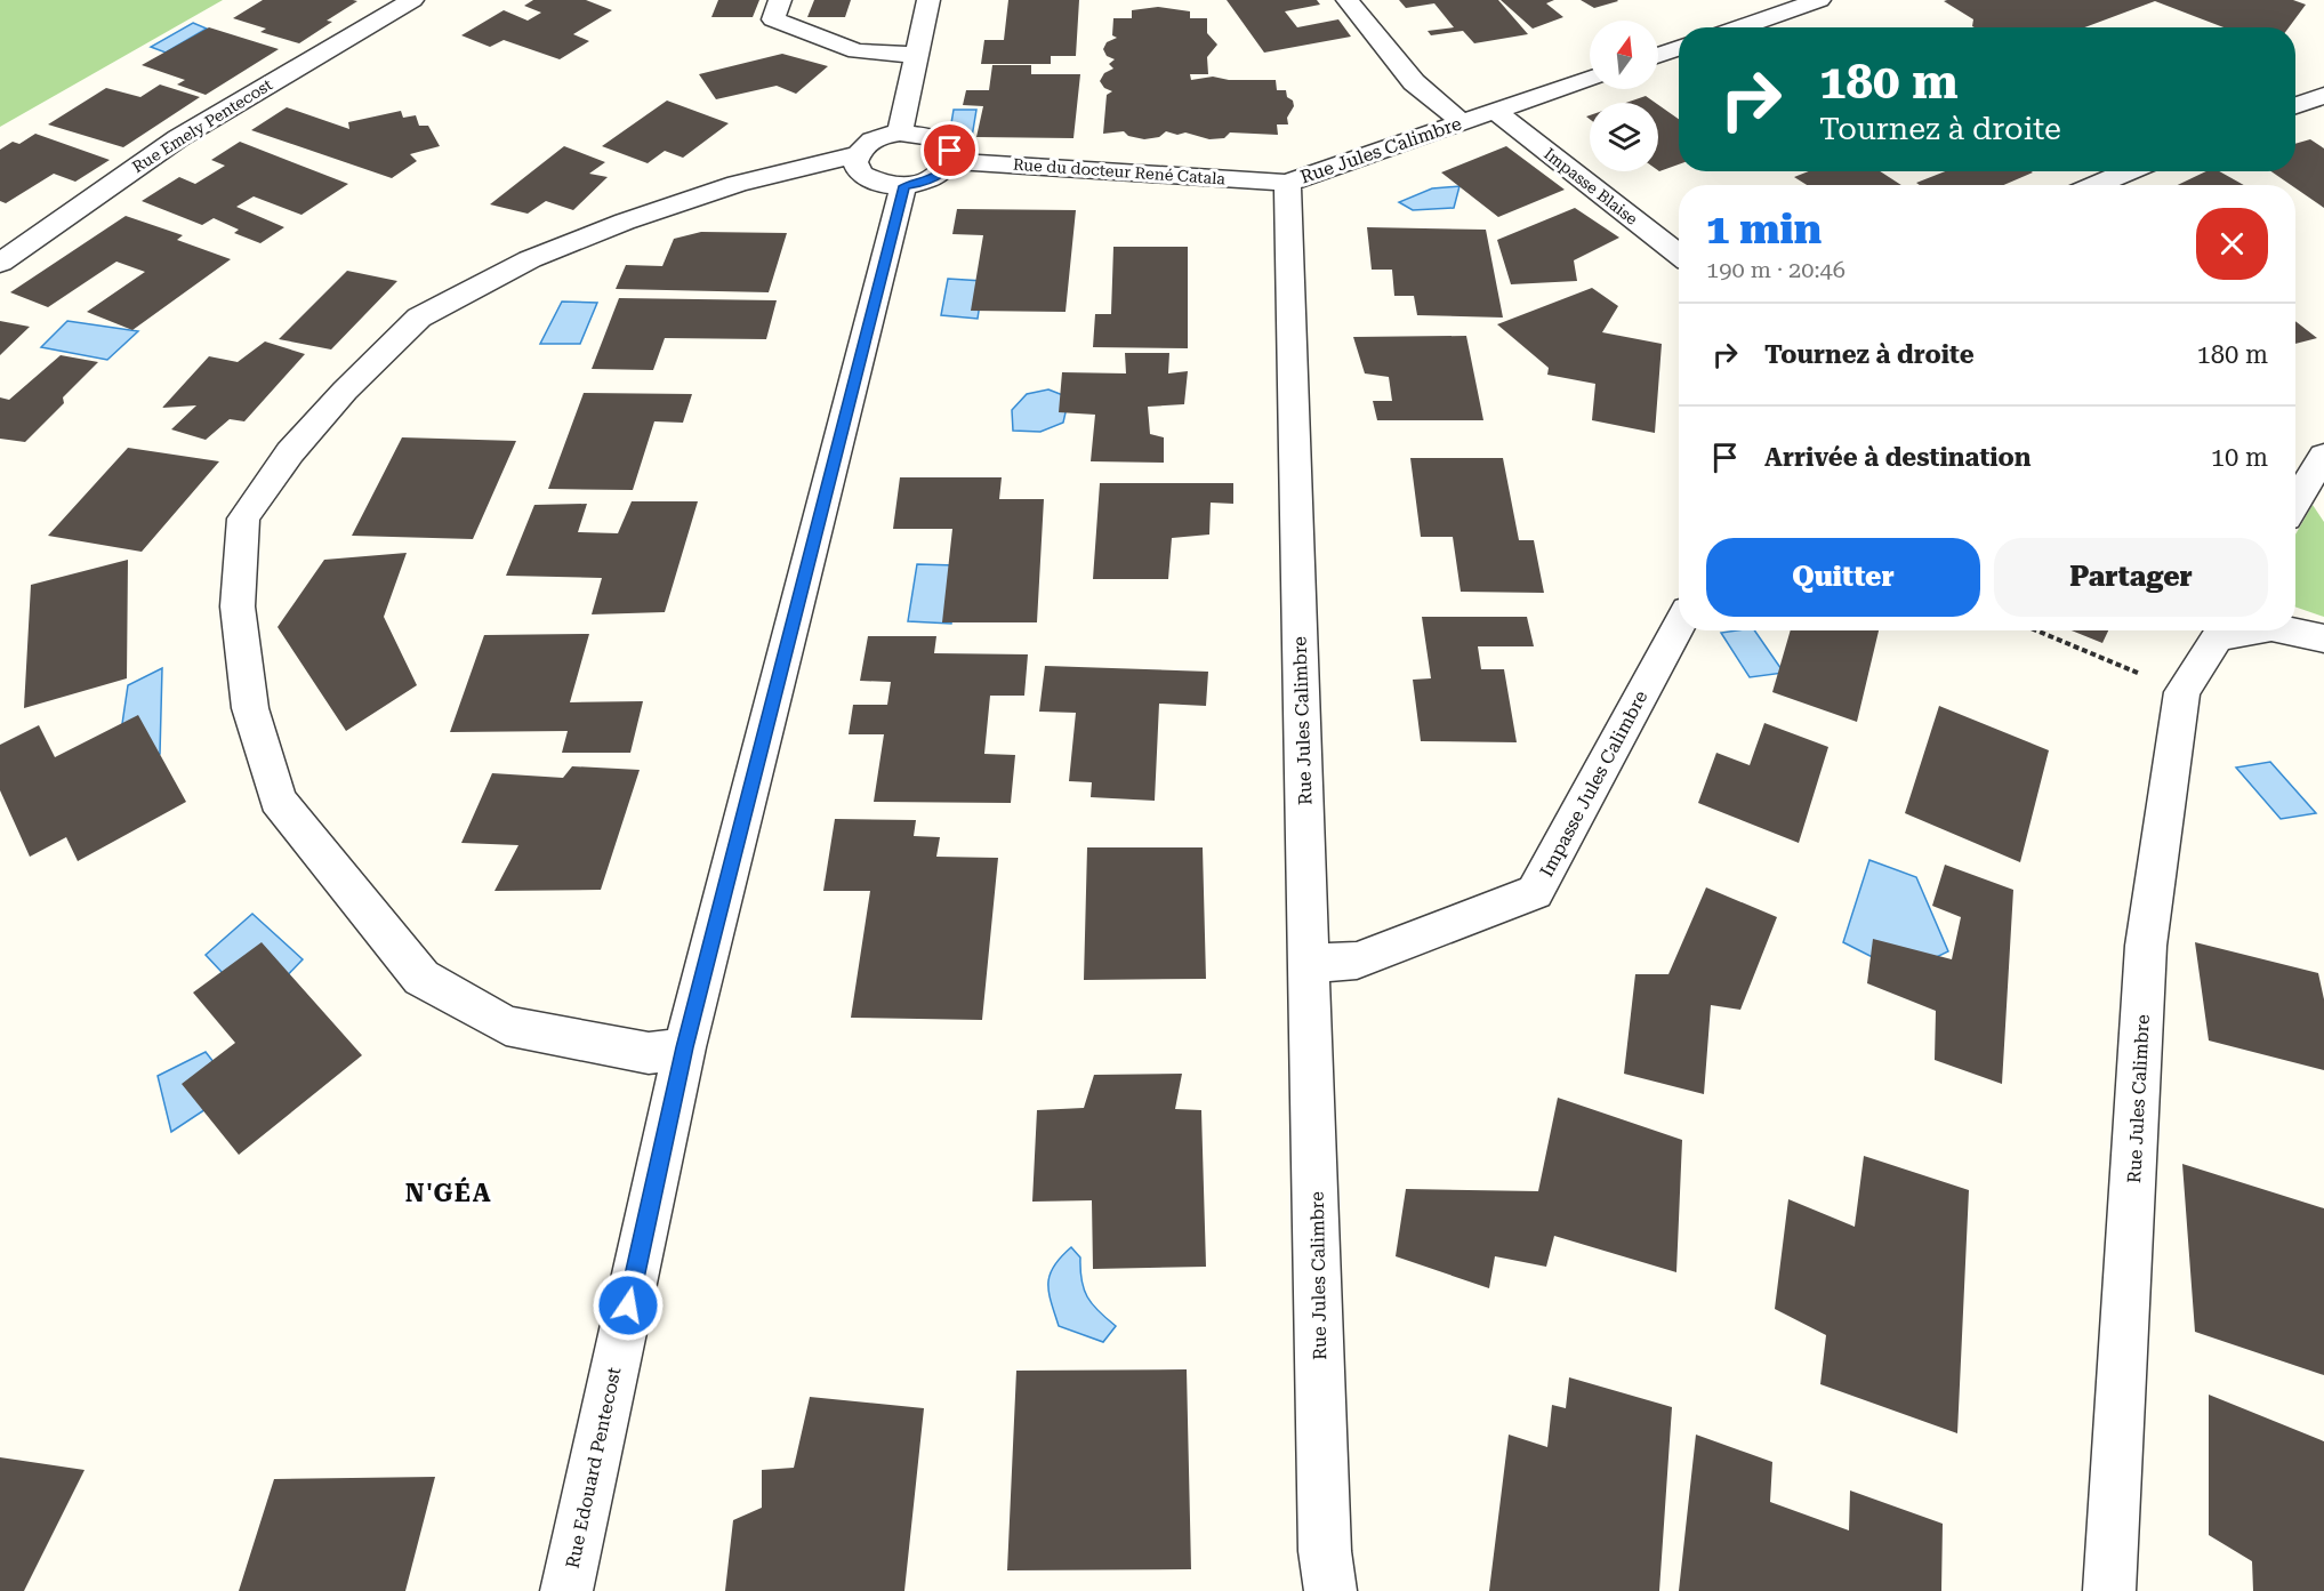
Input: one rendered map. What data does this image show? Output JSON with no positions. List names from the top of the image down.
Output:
{
  "streets": {
    "street": [
      "Rue Emely Pentecost",
      "Rue Jules Calimbre",
      "Rue du docteur René Catala",
      "Impasse Blaise",
      "Impasse Jules Calimbre",
      "Rue Edouard Pentecost"
    ]
  },
  "crossings": [
    ["Rue Jules Calimbre", "Rue du docteur René Catala"],
    ["Rue Jules Calimbre", "Impasse Blaise"],
    ["Rue Jules Calimbre", "Impasse Jules Calimbre"],
    ["Rue du docteur René Catala", "Rue Edouard Pentecost"]
  ],
  "districts": ["N'GÉA"],
  "north": "top",
  "page": {
    "turn": ["180 m", "Tournez à droite"],
    "heading": ["1 min", "190 m · 20:46"],
    "list": [
      {
        "name": "Tournez à droite",
        "value": "180 m"
      },
      {
        "name": "Arrivée à destination",
        "value": "10 m"
      }
    ],
    "buttons": ["Quitter", "Partager"]
  }
}
